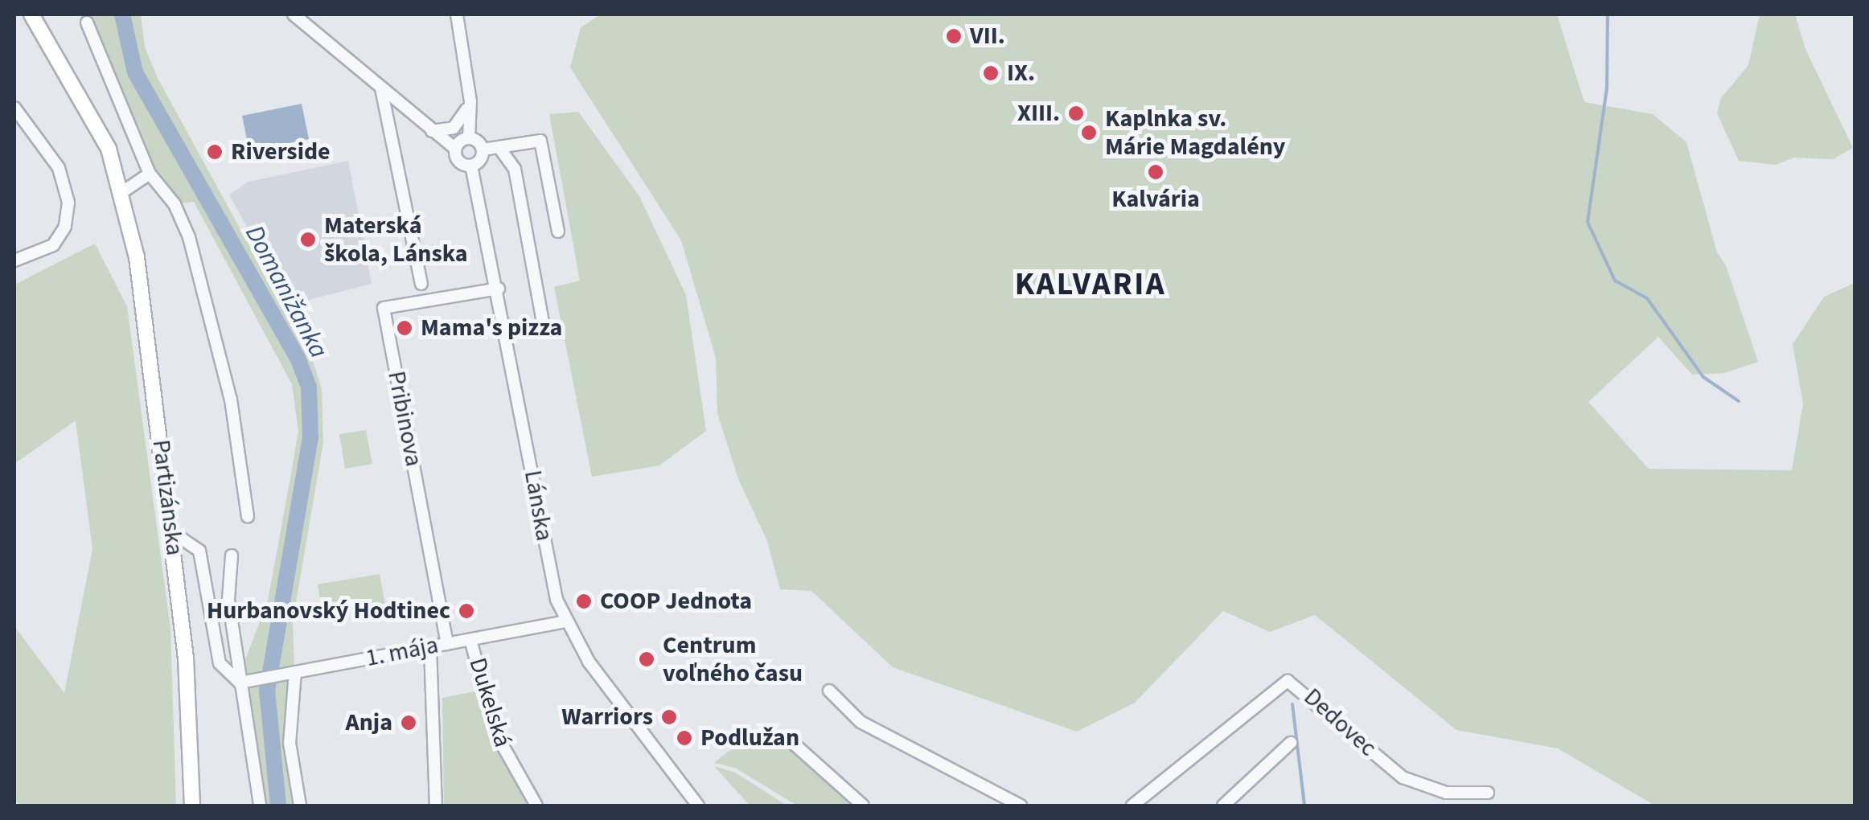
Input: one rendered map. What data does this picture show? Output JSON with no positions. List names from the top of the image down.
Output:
{
  "streets": {
    "main road": ["Partizánska"],
    "street": [
      "Pribinova",
      "Lánska",
      "1. mája",
      "Dukelská",
      "Dedovec"
    ]
  },
  "crossings": [
    ["Pribinova", "Lánska"],
    ["Pribinova", "1. mája"],
    ["Lánska", "1. mája"],
    ["1. mája", "Dukelská"]
  ],
  "districts": ["KALVARIA"],
  "water": ["Domanižanka"],
  "places": [
    "VII.",
    "IX.",
    "XIII.",
    "Kaplnka sv. Márie Magdalény",
    "Riverside",
    "Kalvária",
    "Materská škola, Lánska",
    "Mama's pizza",
    "COOP Jednota",
    "Hurbanovský Hodtinec",
    "Centrum voľného času",
    "Warriors",
    "Anja",
    "Podlužan"
  ]
}
